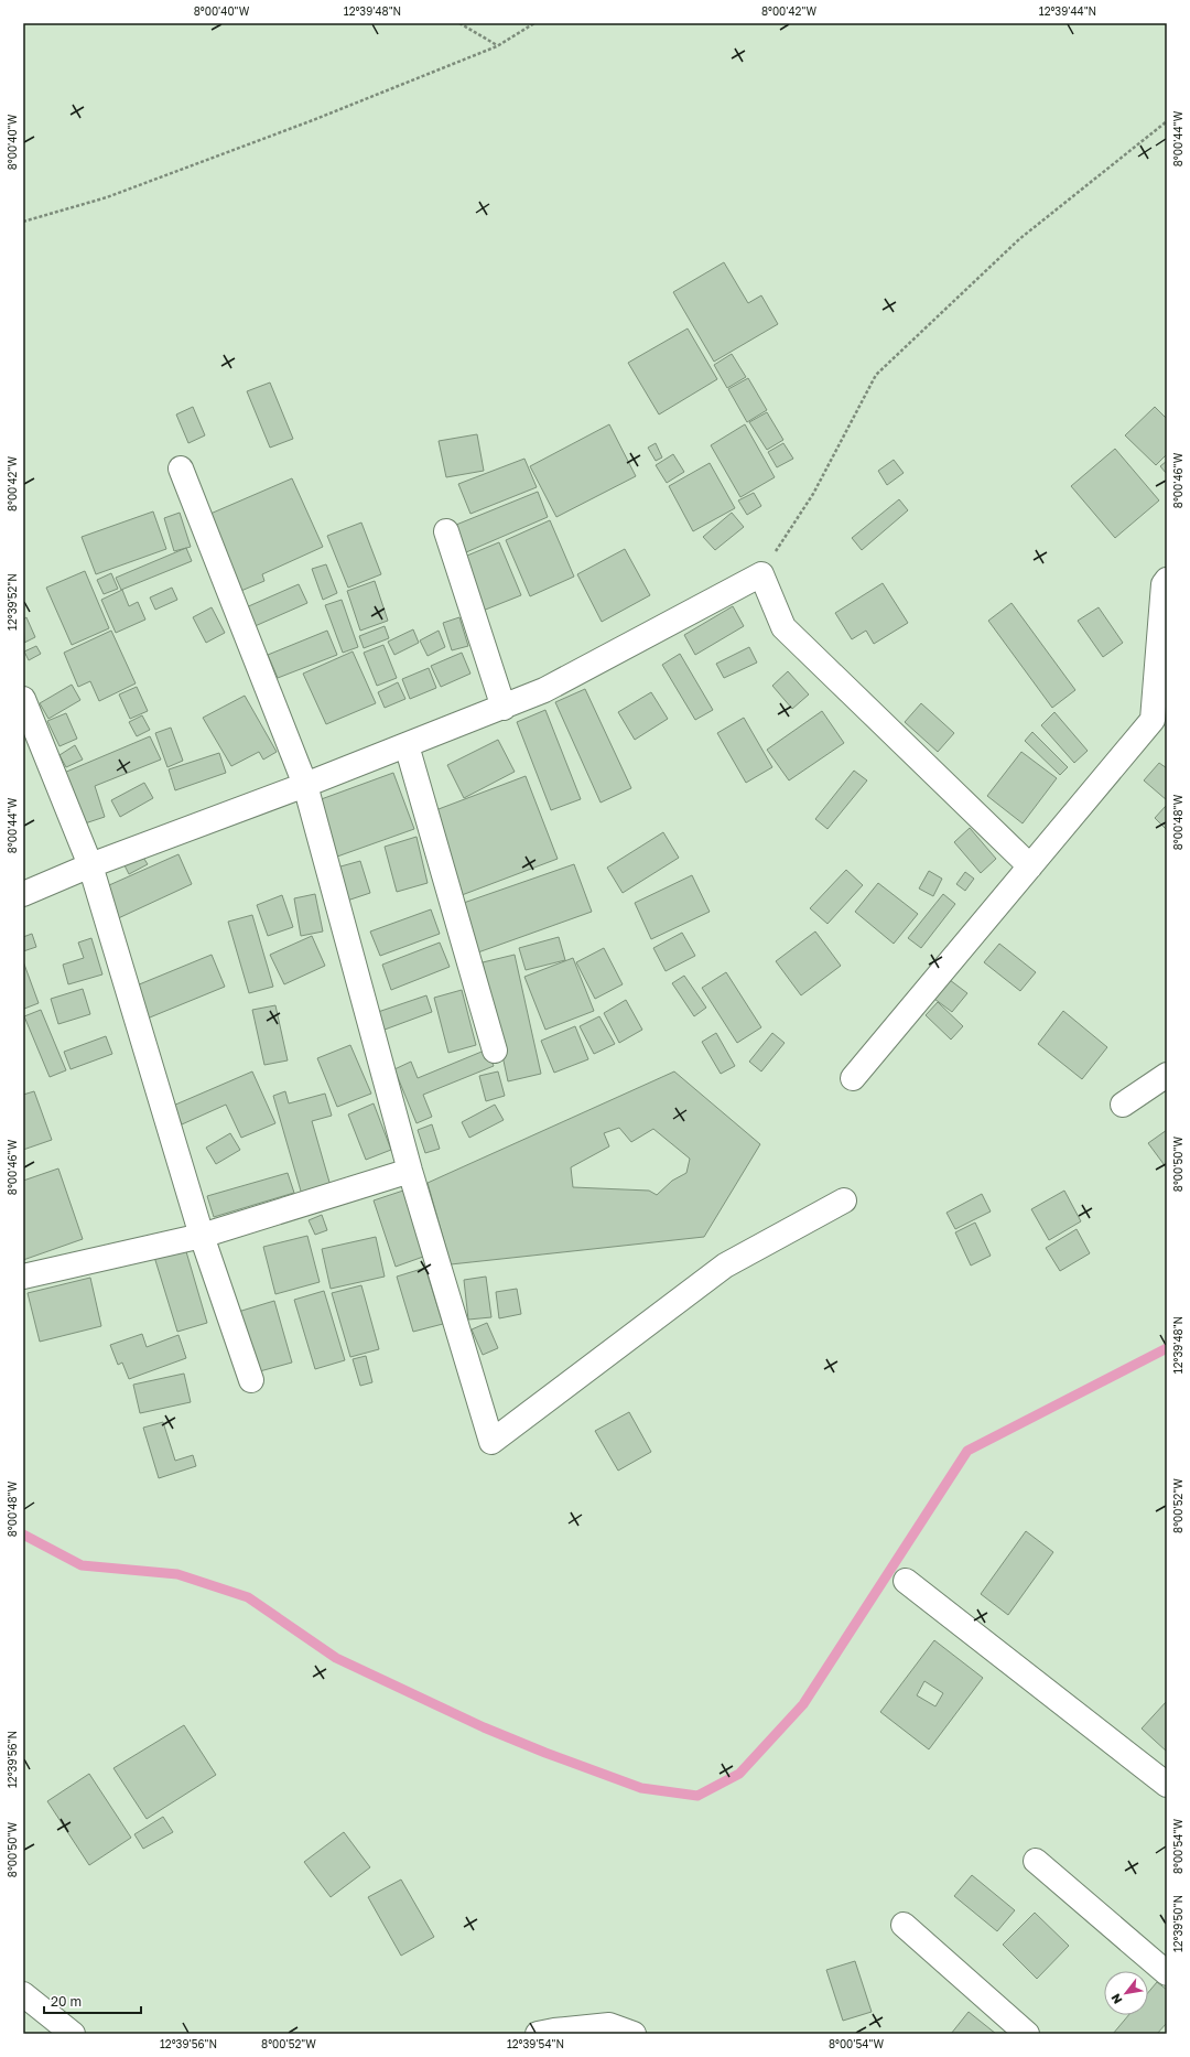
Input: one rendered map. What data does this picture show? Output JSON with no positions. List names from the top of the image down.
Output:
{
  "scale_bar": "20 m",
  "north": "bottom left",
  "coordinates": [
    "8°00'40\"W",
    "12°39'48\"N",
    "8°00'42\"W",
    "12°39'44\"N",
    "8°00'44\"W",
    "8°00'46\"W",
    "12°39'52\"N",
    "8°00'48\"W",
    "8°00'50\"W",
    "8°00'52\"W",
    "12°39'56\"N",
    "8°00'54\"W",
    "12°39'50\"N",
    "12°39'54\"N"
  ]
}
